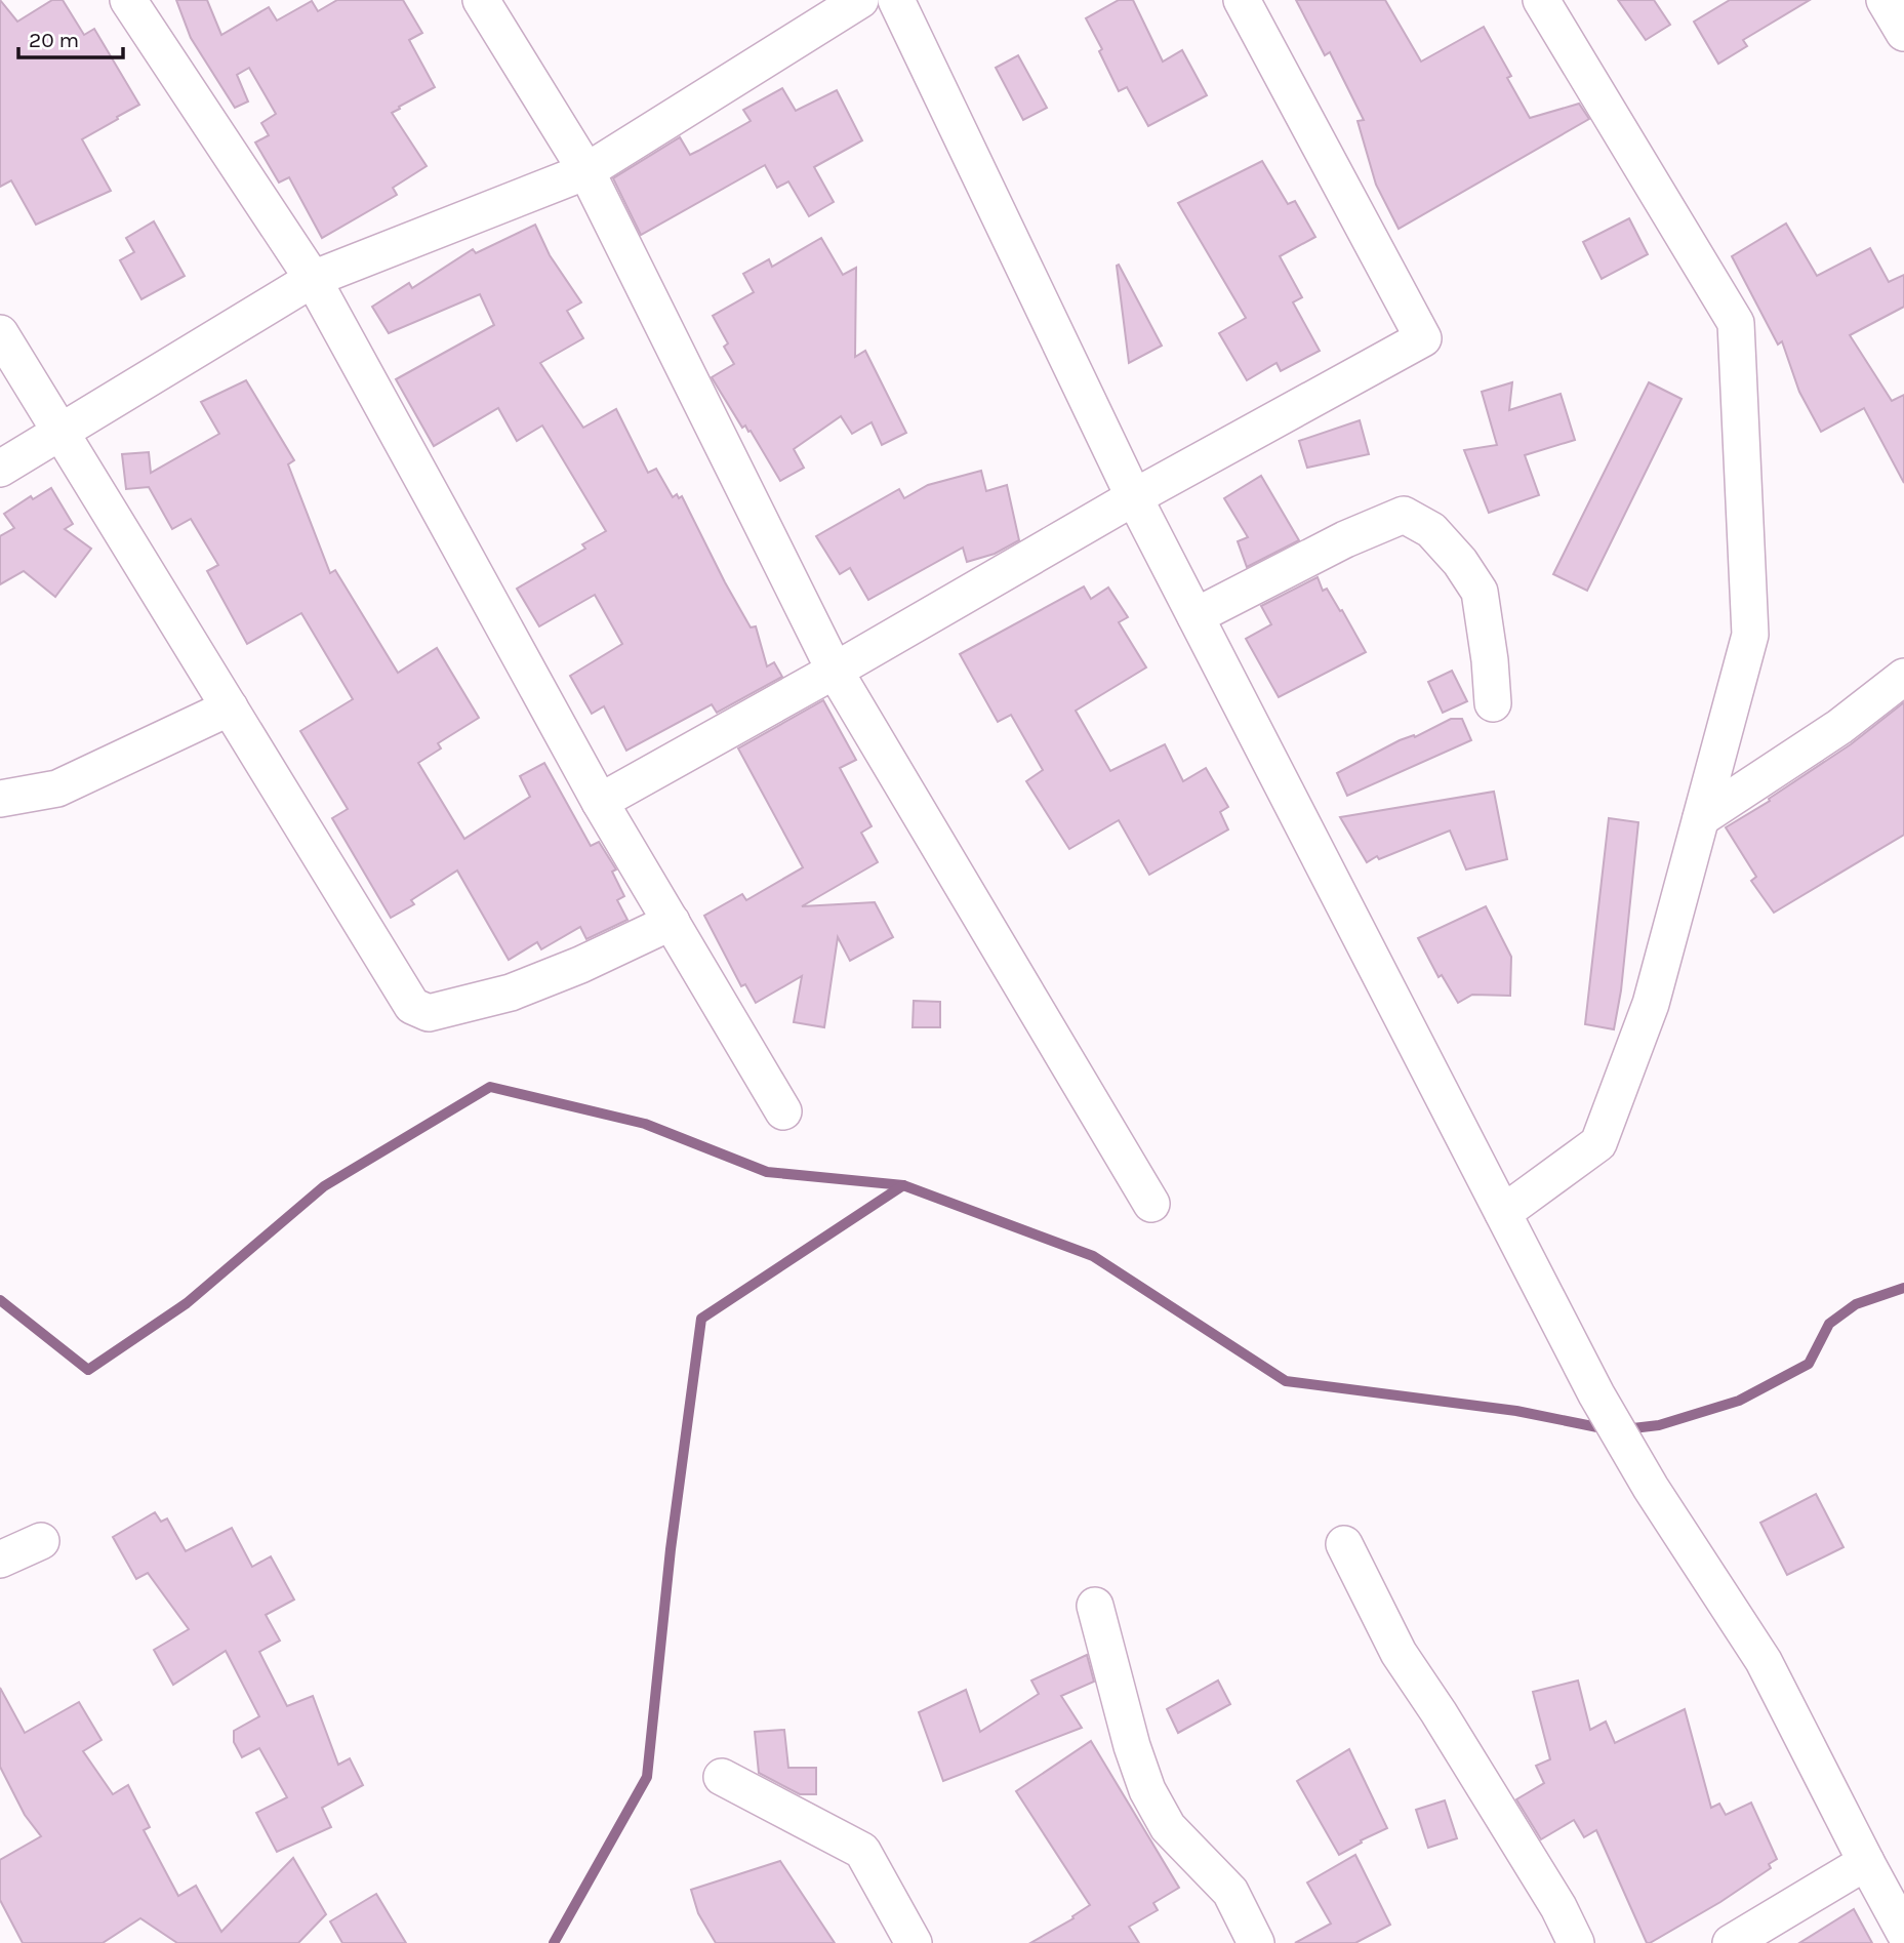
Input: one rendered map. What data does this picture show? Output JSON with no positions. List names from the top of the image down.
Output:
{
  "scale_bar": "20 m"
}
